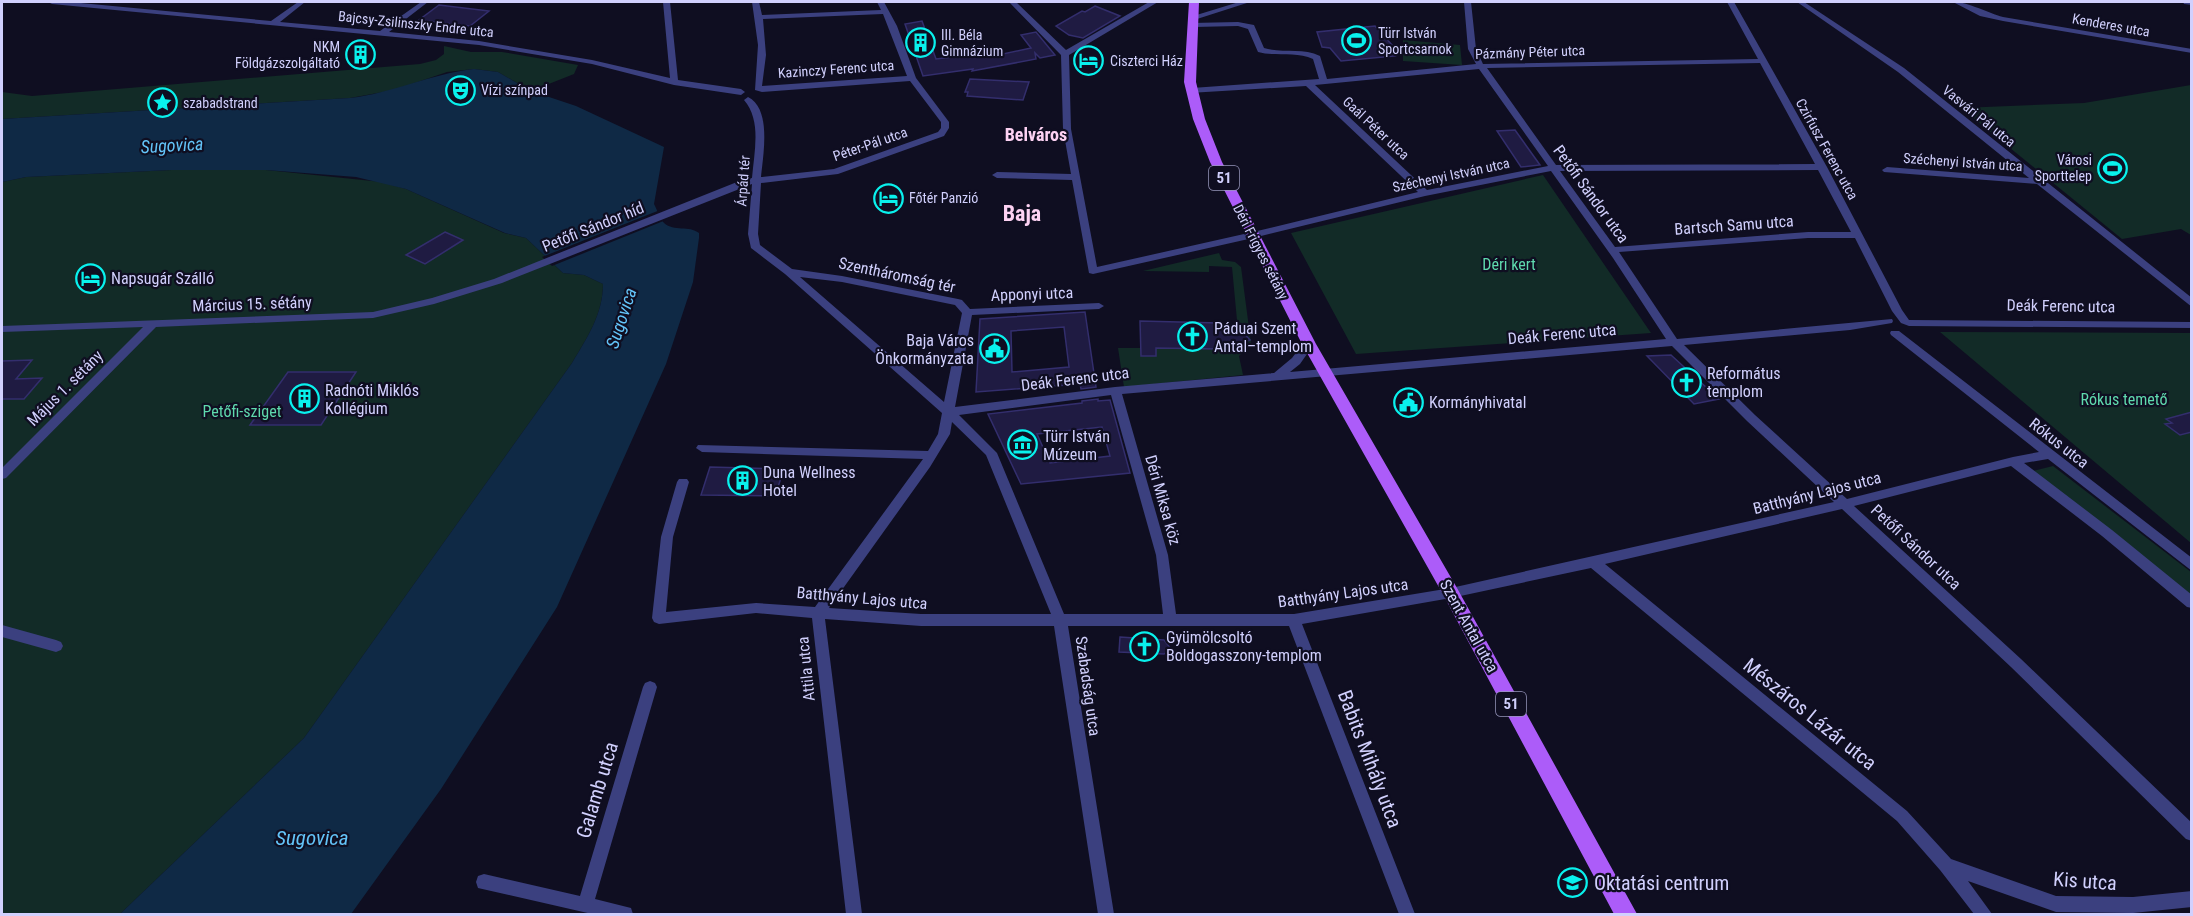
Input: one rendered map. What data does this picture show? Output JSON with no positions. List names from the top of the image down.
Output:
{
  "streets": {
    "main road": ["51", "Déri Frigyes sétány", "Szent Antal utca"],
    "street": [
      "Bajcsy-Zsilinszky Endre utca",
      "Kenderes utca",
      "Pázmány Péter utca",
      "Kazinczy Ferenc utca",
      "Vasvári Pál utca",
      "Gaál Péter utca",
      "Péter-Pál utca",
      "Czirfusz Ferenc utca",
      "Széchenyi István utca",
      "Árpád tér",
      "Petőfi Sándor utca",
      "Bartsch Samu utca",
      "Petőfi Sándor híd",
      "Szentháromság tér",
      "Apponyi utca",
      "Március 15. sétány",
      "Deák Ferenc utca",
      "Május 1. sétány",
      "Rókus utca",
      "Batthyány Lajos utca",
      "Déri Miksa köz",
      "Attila utca",
      "Szabadság utca",
      "Mészáros Lázár utca",
      "Babits Mihály utca",
      "Galamb utca",
      "Kis utca"
    ]
  },
  "crossings": [
    ["Bajcsy-Zsilinszky Endre utca", "Kazinczy Ferenc utca"],
    ["Bajcsy-Zsilinszky Endre utca", "Árpád tér"],
    ["Pázmány Péter utca", "Gaál Péter utca"],
    ["Pázmány Péter utca", "Czirfusz Ferenc utca"],
    ["Pázmány Péter utca", "Petőfi Sándor utca"],
    ["Pázmány Péter utca", "Déri Frigyes sétány"],
    ["Kazinczy Ferenc utca", "Péter-Pál utca"],
    ["Kazinczy Ferenc utca", "Árpád tér"],
    ["Vasvári Pál utca", "Széchenyi István utca"],
    ["Gaál Péter utca", "Széchenyi István utca"],
    ["Péter-Pál utca", "Árpád tér"],
    ["Péter-Pál utca", "Petőfi Sándor híd"],
    ["Czirfusz Ferenc utca", "Széchenyi István utca"],
    ["Czirfusz Ferenc utca", "Bartsch Samu utca"],
    ["Czirfusz Ferenc utca", "Deák Ferenc utca"],
    ["Czirfusz Ferenc utca", "Rókus utca"],
    ["Széchenyi István utca", "Petőfi Sándor utca"],
    ["Széchenyi István utca", "Déri Frigyes sétány"],
    ["51", "Déri Frigyes sétány"],
    ["Árpád tér", "Szentháromság tér"],
    ["Petőfi Sándor utca", "Bartsch Samu utca"],
    ["Petőfi Sándor utca", "Deák Ferenc utca"],
    ["Petőfi Sándor utca", "Batthyány Lajos utca"],
    ["Petőfi Sándor híd", "Március 15. sétány"],
    ["Déri Frigyes sétány", "Deák Ferenc utca"],
    ["Déri Frigyes sétány", "Szent Antal utca"],
    ["Szentháromság tér", "Apponyi utca"],
    ["Szentháromság tér", "Deák Ferenc utca"],
    ["Szentháromság tér", "Attila utca"],
    ["Szentháromság tér", "Szabadság utca"],
    ["Március 15. sétány", "Május 1. sétány"],
    ["Deák Ferenc utca", "Rókus utca"],
    ["Deák Ferenc utca", "Déri Miksa köz"],
    ["Deák Ferenc utca", "Szent Antal utca"],
    ["Rókus utca", "Batthyány Lajos utca"],
    ["Batthyány Lajos utca", "Déri Miksa köz"],
    ["Batthyány Lajos utca", "Szent Antal utca"],
    ["Batthyány Lajos utca", "Attila utca"],
    ["Batthyány Lajos utca", "Szabadság utca"],
    ["Batthyány Lajos utca", "Mészáros Lázár utca"],
    ["Batthyány Lajos utca", "Babits Mihály utca"],
    ["Mészáros Lázár utca", "Kis utca"]
  ],
  "districts": ["Belváros", "Baja"],
  "water": ["Sugovica"],
  "parks": ["Déri kert", "Rókus temető", "Petőfi-sziget"],
  "places": {
    "sports": ["Türr István Sportcsarnok", "Városi Sporttelep"],
    "building": [
      "III. Béla Gimnázium",
      "NKM Földgázszolgáltató",
      "Radnóti Miklós Kollégium",
      "Duna Wellness Hotel"
    ],
    "hotel": ["Ciszterci Ház", "Főtér Panzió", "Napsugár Szálló"],
    "theatre": ["Vízi színpad"],
    "place": ["szabadstrand"],
    "church": ["Páduai Szent Antal–templom", "Református templom", "Gyümölcsoltó Boldogasszony-templom"],
    "public building": ["Baja Város Önkormányzata", "Kormányhivatal"],
    "museum": ["Türr István Múzeum"],
    "school or university": ["Oktatási centrum"]
  }
}
